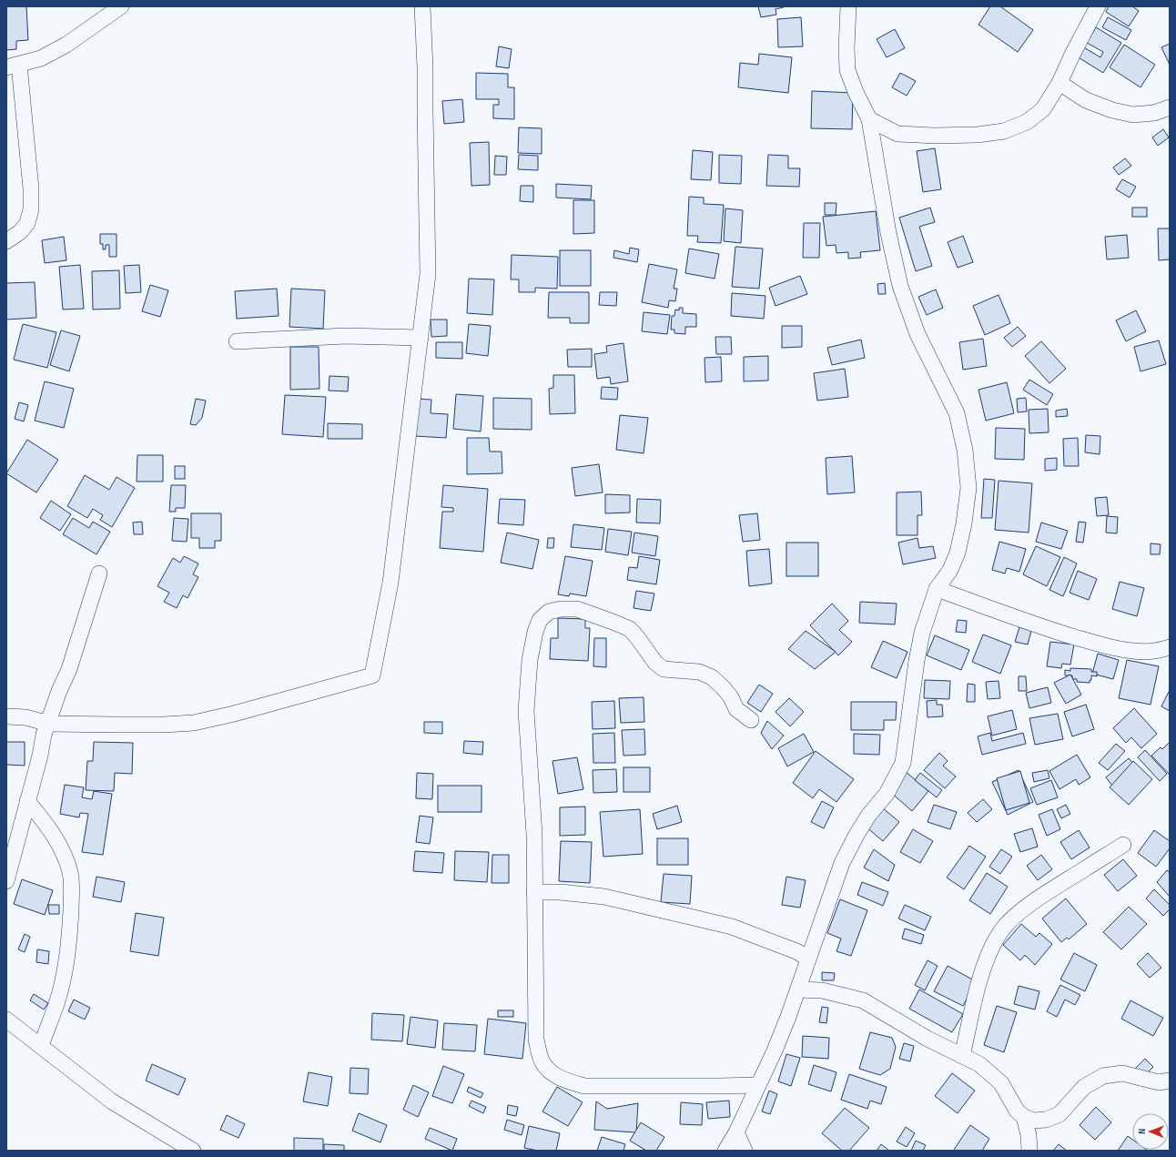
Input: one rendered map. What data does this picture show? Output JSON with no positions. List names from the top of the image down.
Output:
{
  "north": "left"
}
